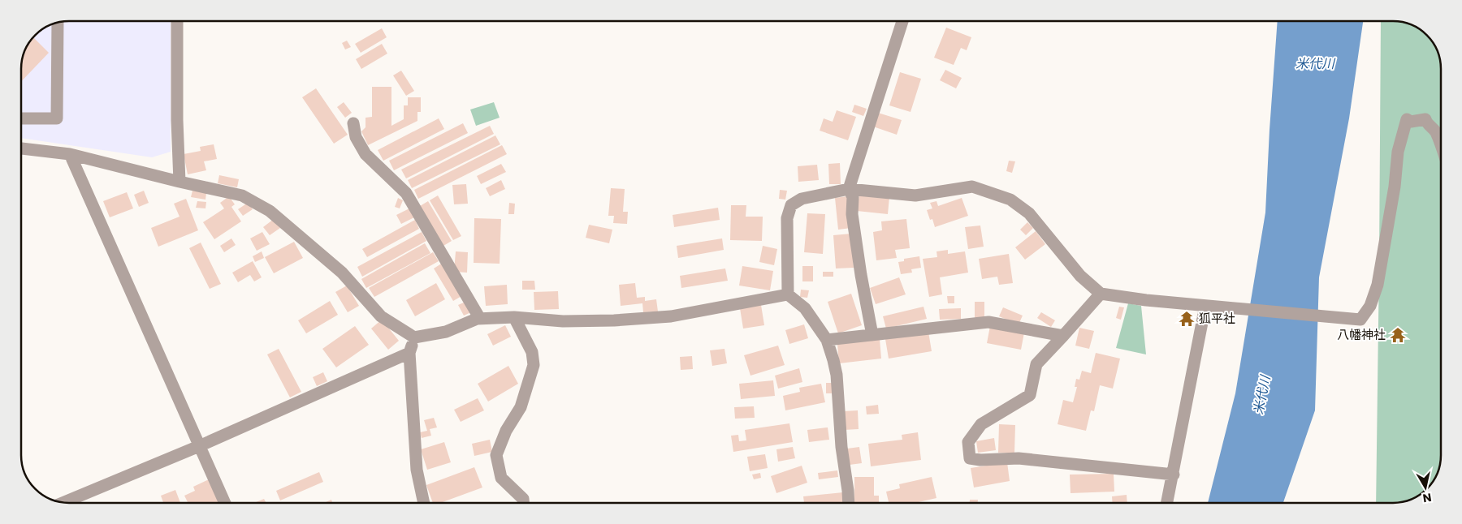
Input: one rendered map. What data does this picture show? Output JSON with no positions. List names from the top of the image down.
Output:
{
  "water": ["米代川"],
  "places": {
    "temple": ["狐平社", "八幡神社"]
  },
  "north": "bottom"
}
